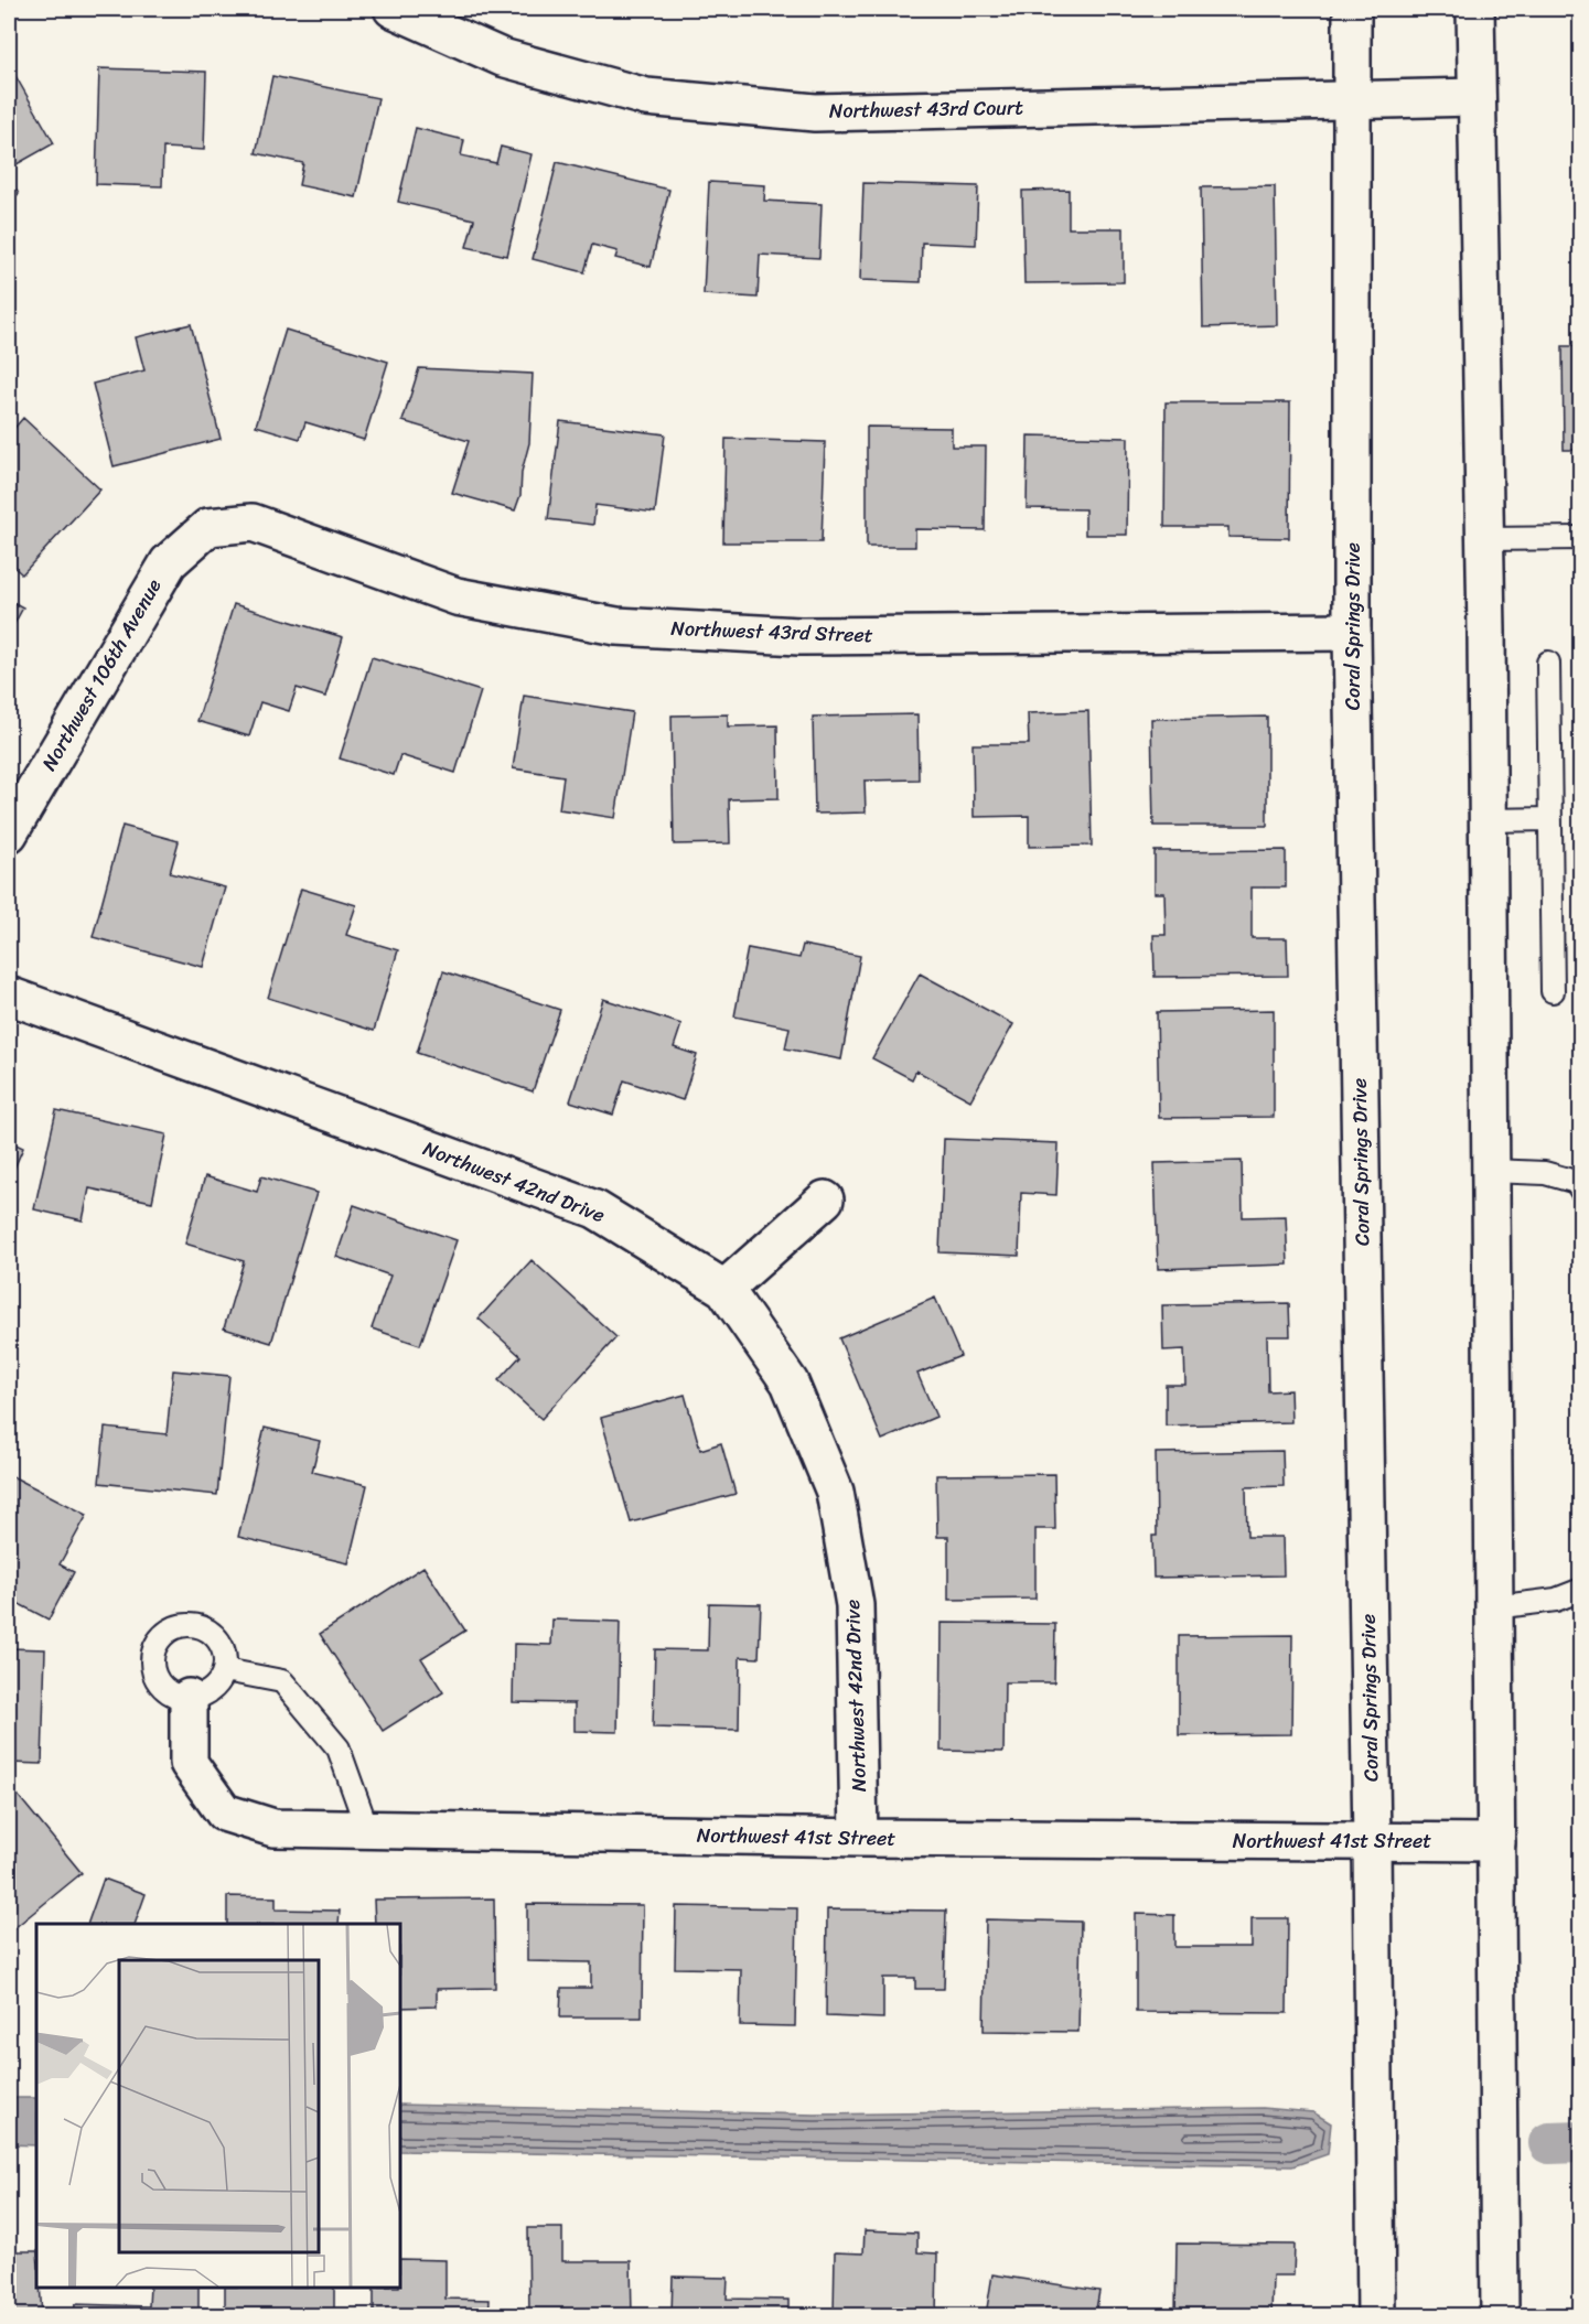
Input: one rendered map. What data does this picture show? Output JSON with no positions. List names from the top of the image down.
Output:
{
  "streets": {
    "street": [
      "Northwest 43rd Court",
      "Coral Springs Drive",
      "Northwest 43rd Street",
      "Northwest 106th Avenue",
      "Northwest 42nd Drive",
      "Northwest 41st Street"
    ]
  },
  "crossings": [
    ["Northwest 43rd Court", "Coral Springs Drive"],
    ["Coral Springs Drive", "Northwest 43rd Street"],
    ["Coral Springs Drive", "Northwest 41st Street"],
    ["Northwest 43rd Street", "Northwest 106th Avenue"],
    ["Northwest 42nd Drive", "Northwest 41st Street"]
  ]
}
